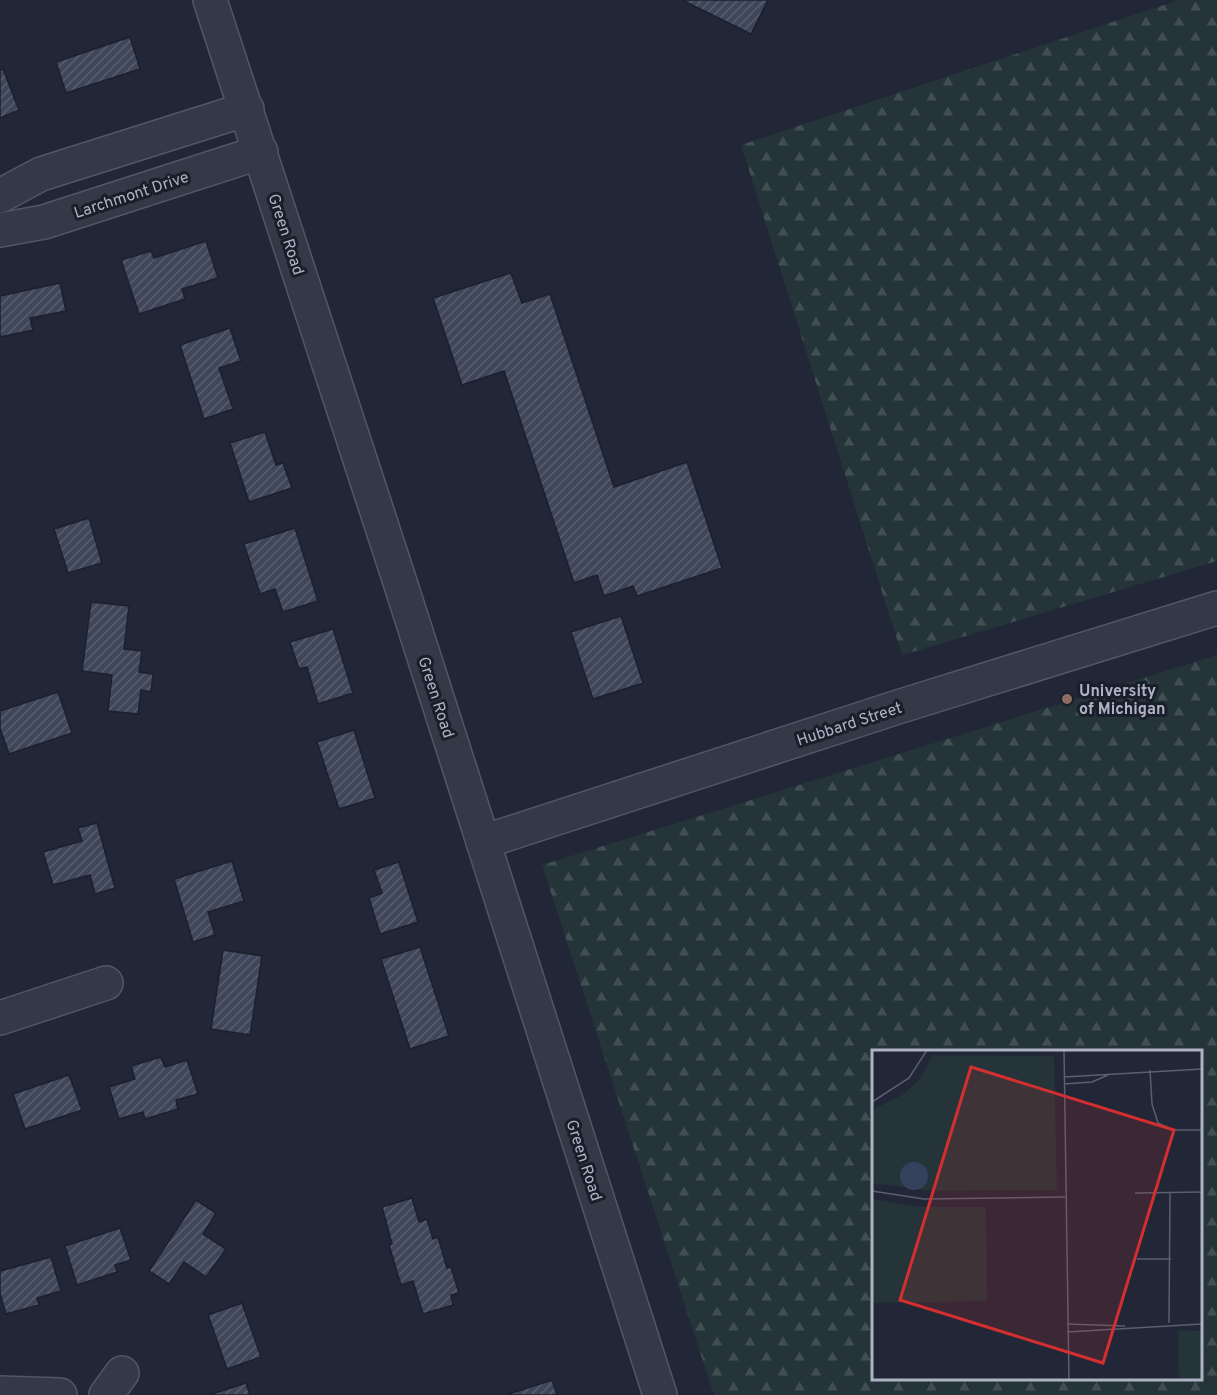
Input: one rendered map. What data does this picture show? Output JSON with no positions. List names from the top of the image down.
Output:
{
  "streets": {
    "street": ["Larchmont Drive", "Green Road", "Hubbard Street"]
  },
  "crossings": [
    ["Larchmont Drive", "Green Road"],
    ["Green Road", "Hubbard Street"]
  ],
  "places": ["University of Michigan"]
}
